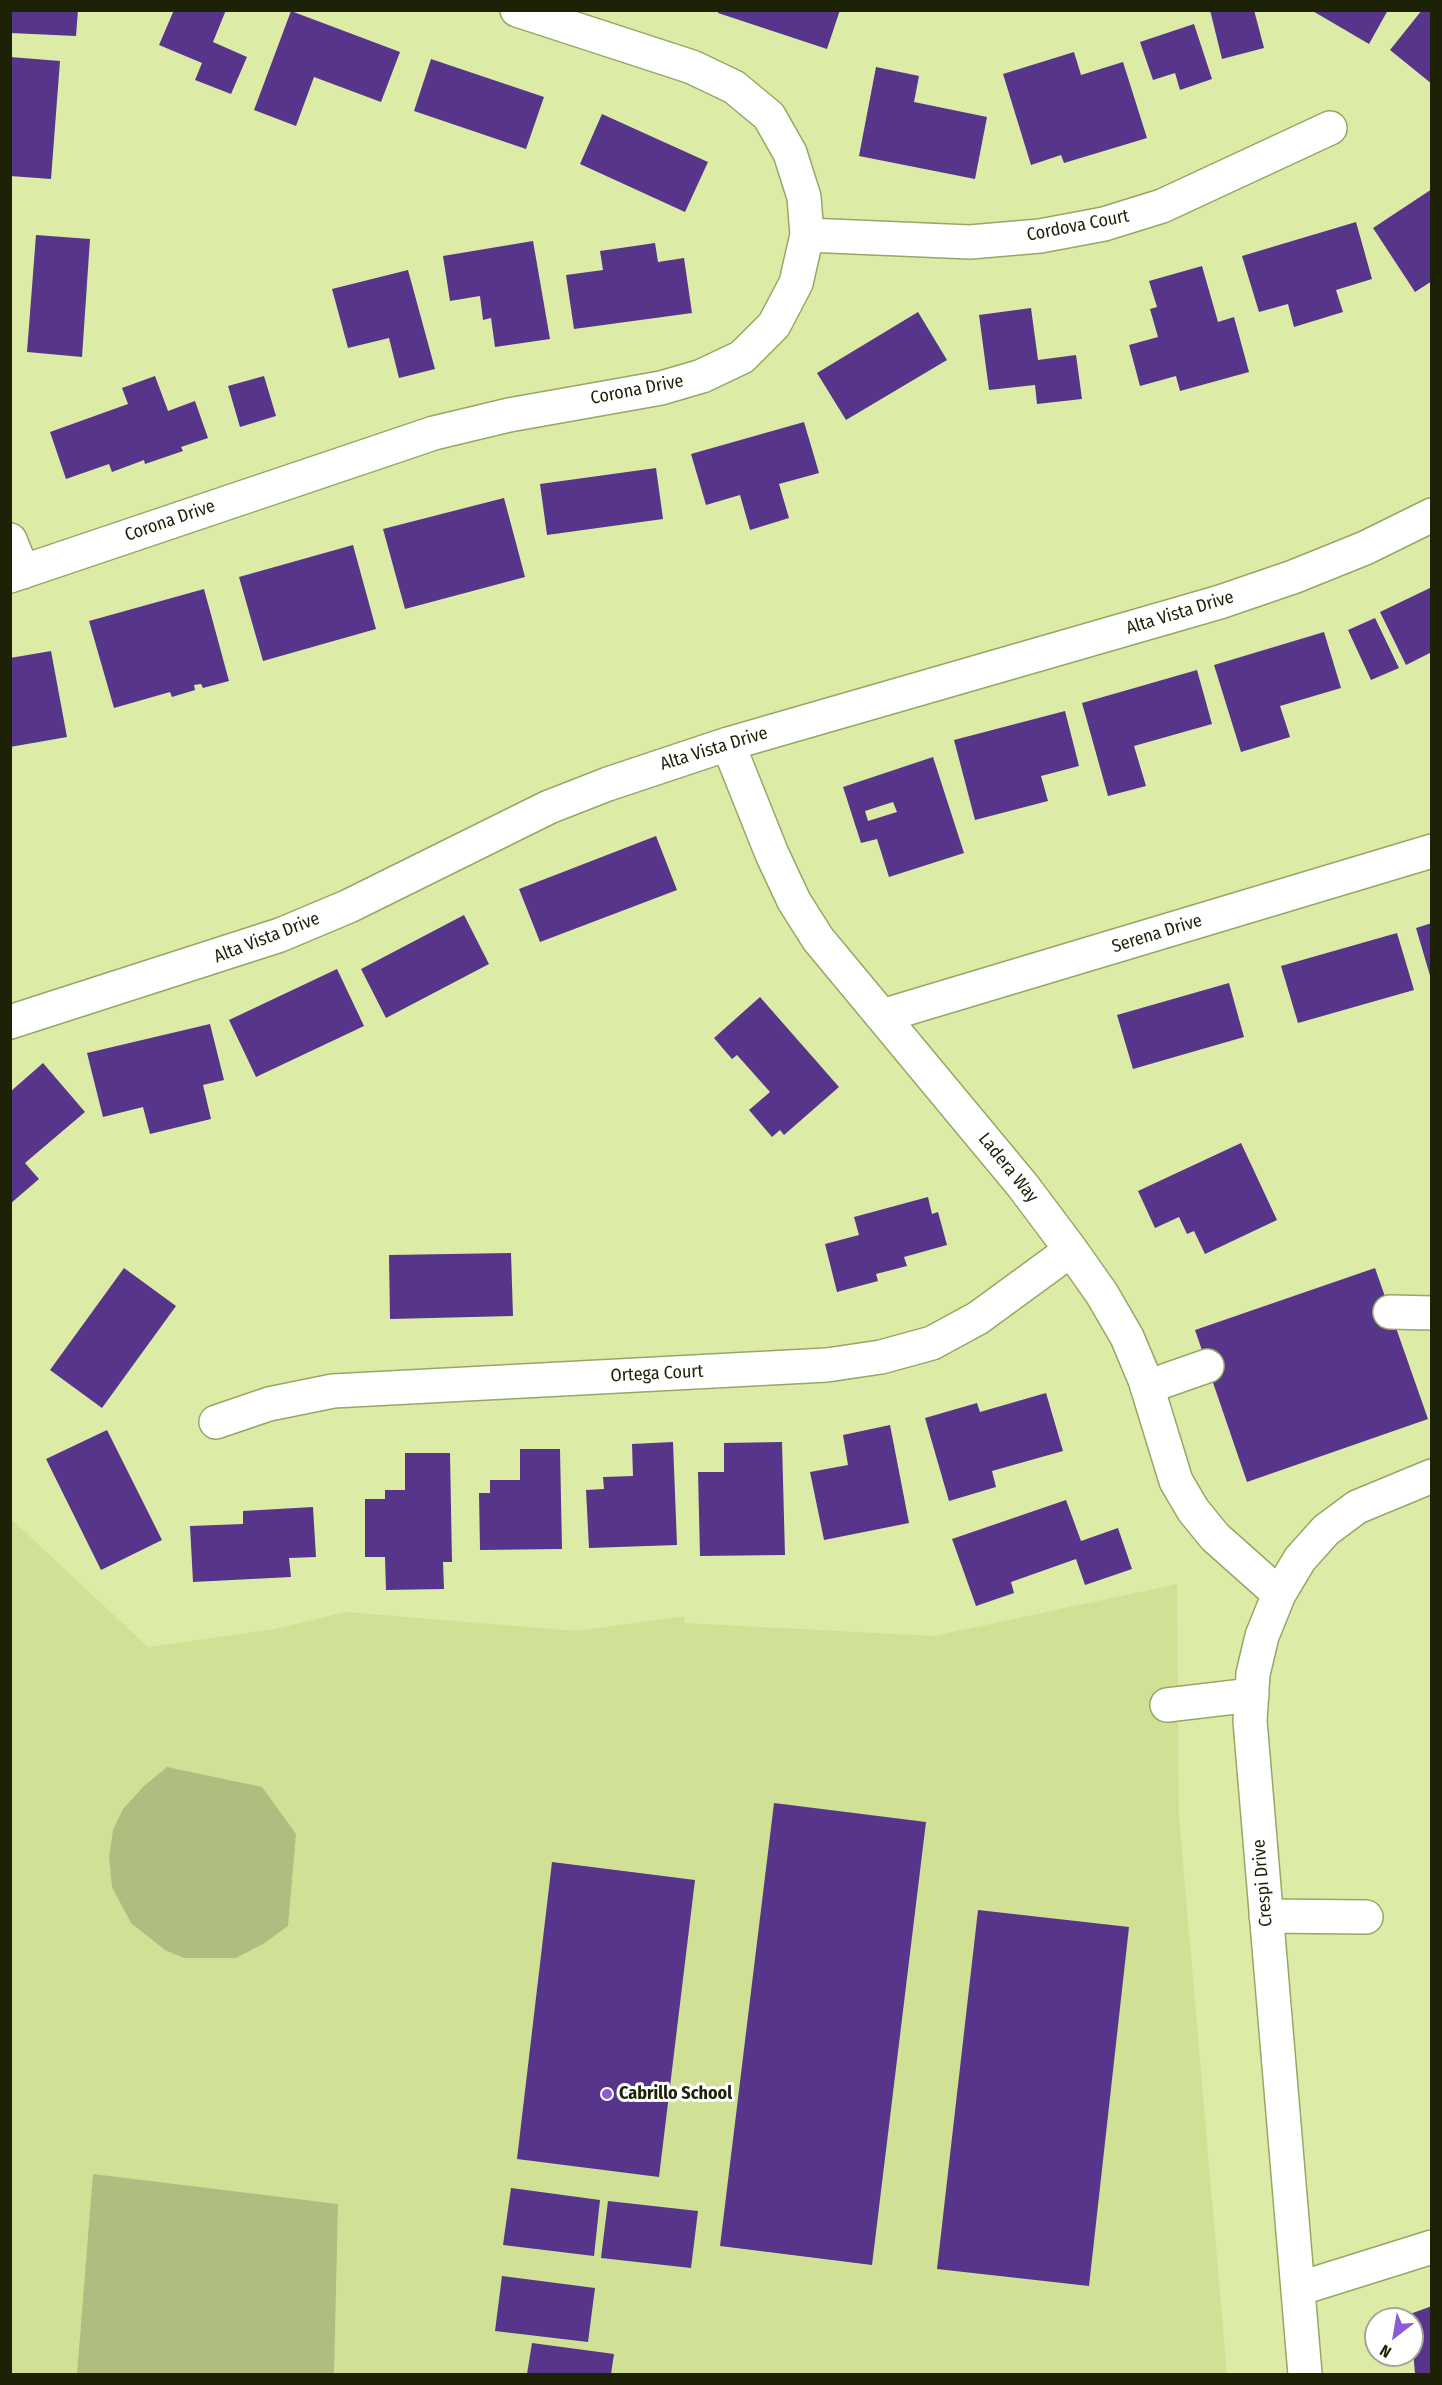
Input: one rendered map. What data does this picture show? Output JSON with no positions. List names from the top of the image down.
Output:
{
  "streets": {
    "street": [
      "Cordova Court",
      "Corona Drive",
      "Alta Vista Drive",
      "Serena Drive",
      "Ladera Way",
      "Ortega Court",
      "Crespi Drive"
    ]
  },
  "crossings": [
    ["Cordova Court", "Corona Drive"],
    ["Alta Vista Drive", "Ladera Way"],
    ["Serena Drive", "Ladera Way"],
    ["Ladera Way", "Ortega Court"],
    ["Ladera Way", "Crespi Drive"]
  ],
  "places": ["Cabrillo School"],
  "north": "bottom left"
}
